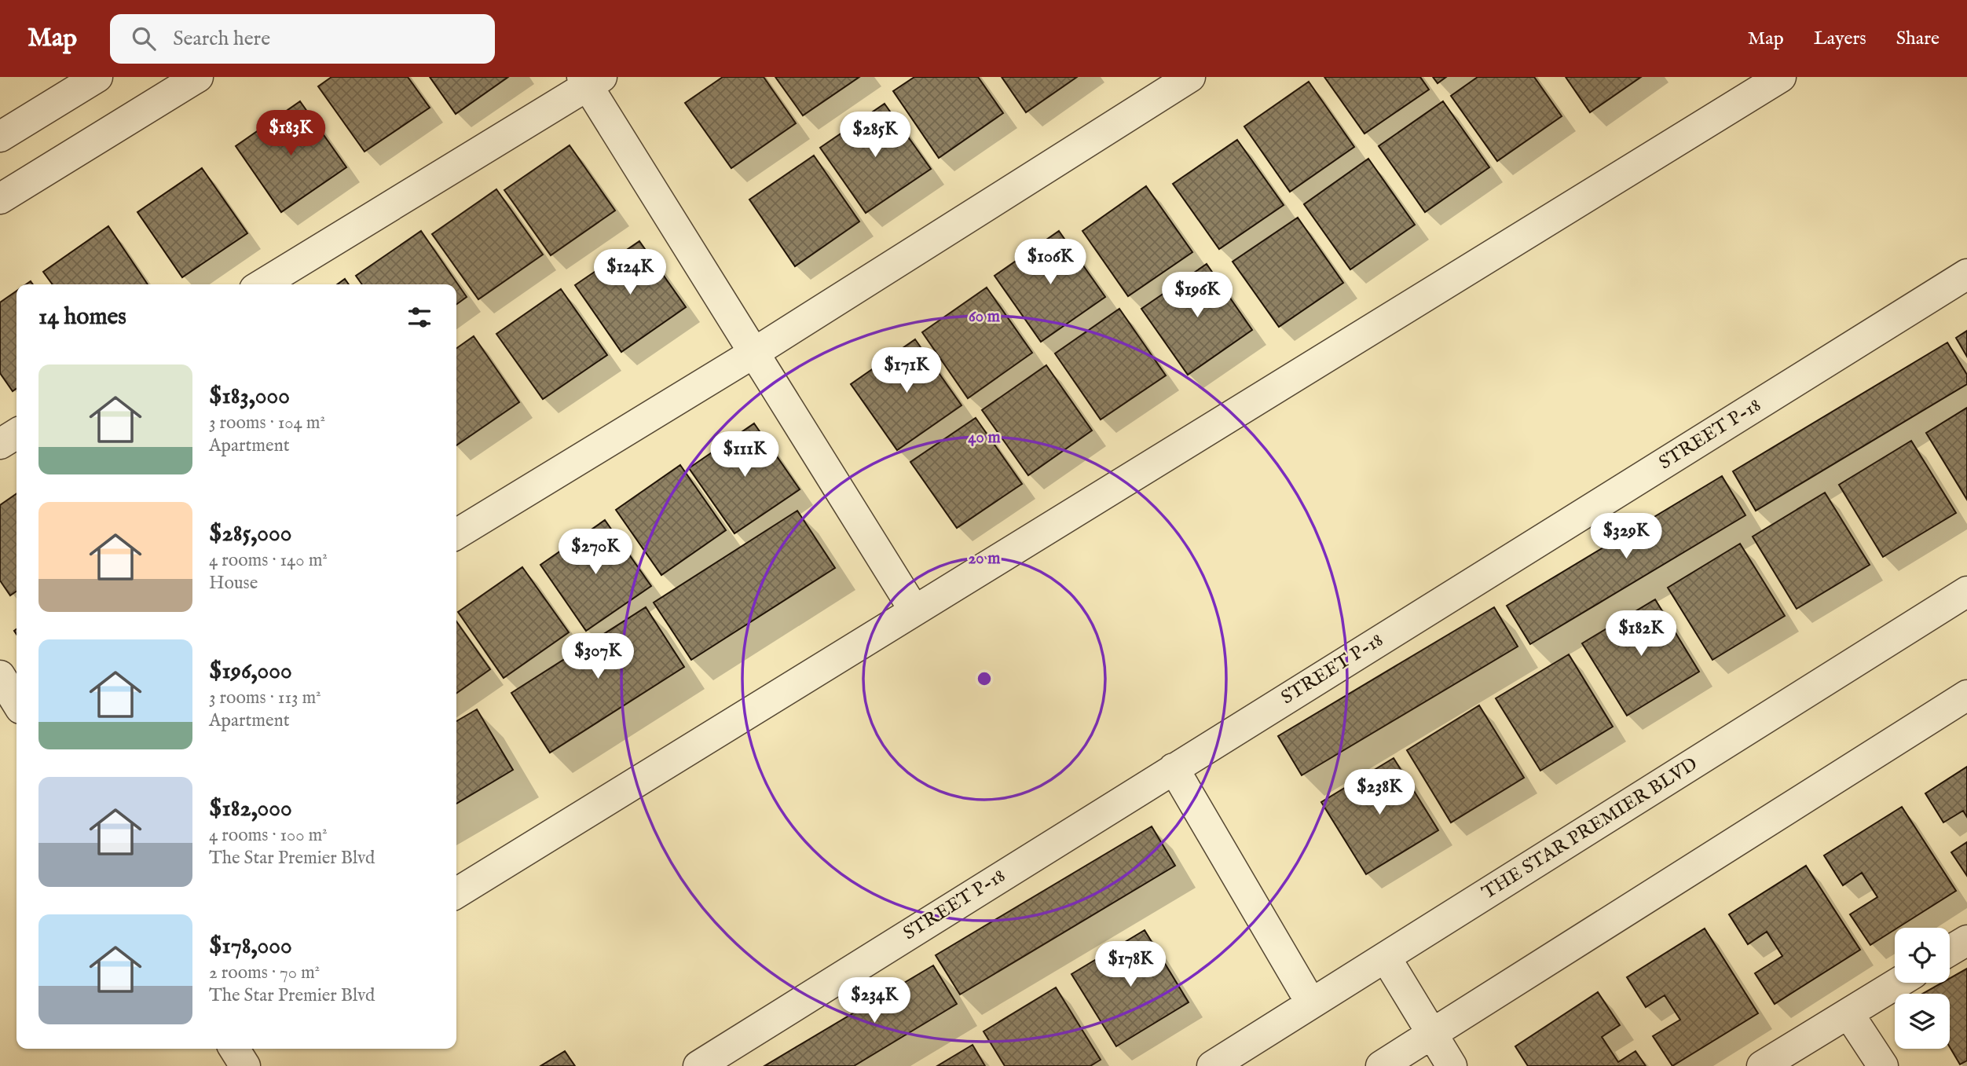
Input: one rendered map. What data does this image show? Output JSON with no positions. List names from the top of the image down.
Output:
{
  "streets": {
    "street": ["STREET P-18", "THE STAR PREMIER BLVD"]
  },
  "page": {
    "header": "Map",
    "search": "Search here",
    "nav": ["Map", "Layers", "Share"],
    "price": [
      "$183K",
      "$285K",
      "$106K",
      "$124K",
      "$196K",
      "$171K",
      "$111K",
      "$329K",
      "$270K",
      "$182K",
      "$307K",
      "$238K",
      "$178K",
      "$234K"
    ],
    "heading": "14 homes",
    "list": [
      {
        "name": "$183,000",
        "note": "3 rooms · 104 m² · Apartment"
      },
      {
        "name": "$285,000",
        "note": "4 rooms · 140 m² · House"
      },
      {
        "name": "$196,000",
        "note": "3 rooms · 113 m² · Apartment"
      },
      {
        "name": "$182,000",
        "note": "4 rooms · 100 m² · The Star Premier Blvd"
      },
      {
        "name": "$178,000",
        "note": "2 rooms · 70 m² · The Star Premier Blvd"
      }
    ]
  },
  "rings": ["60 m", "40 m", "20 m"]
}
